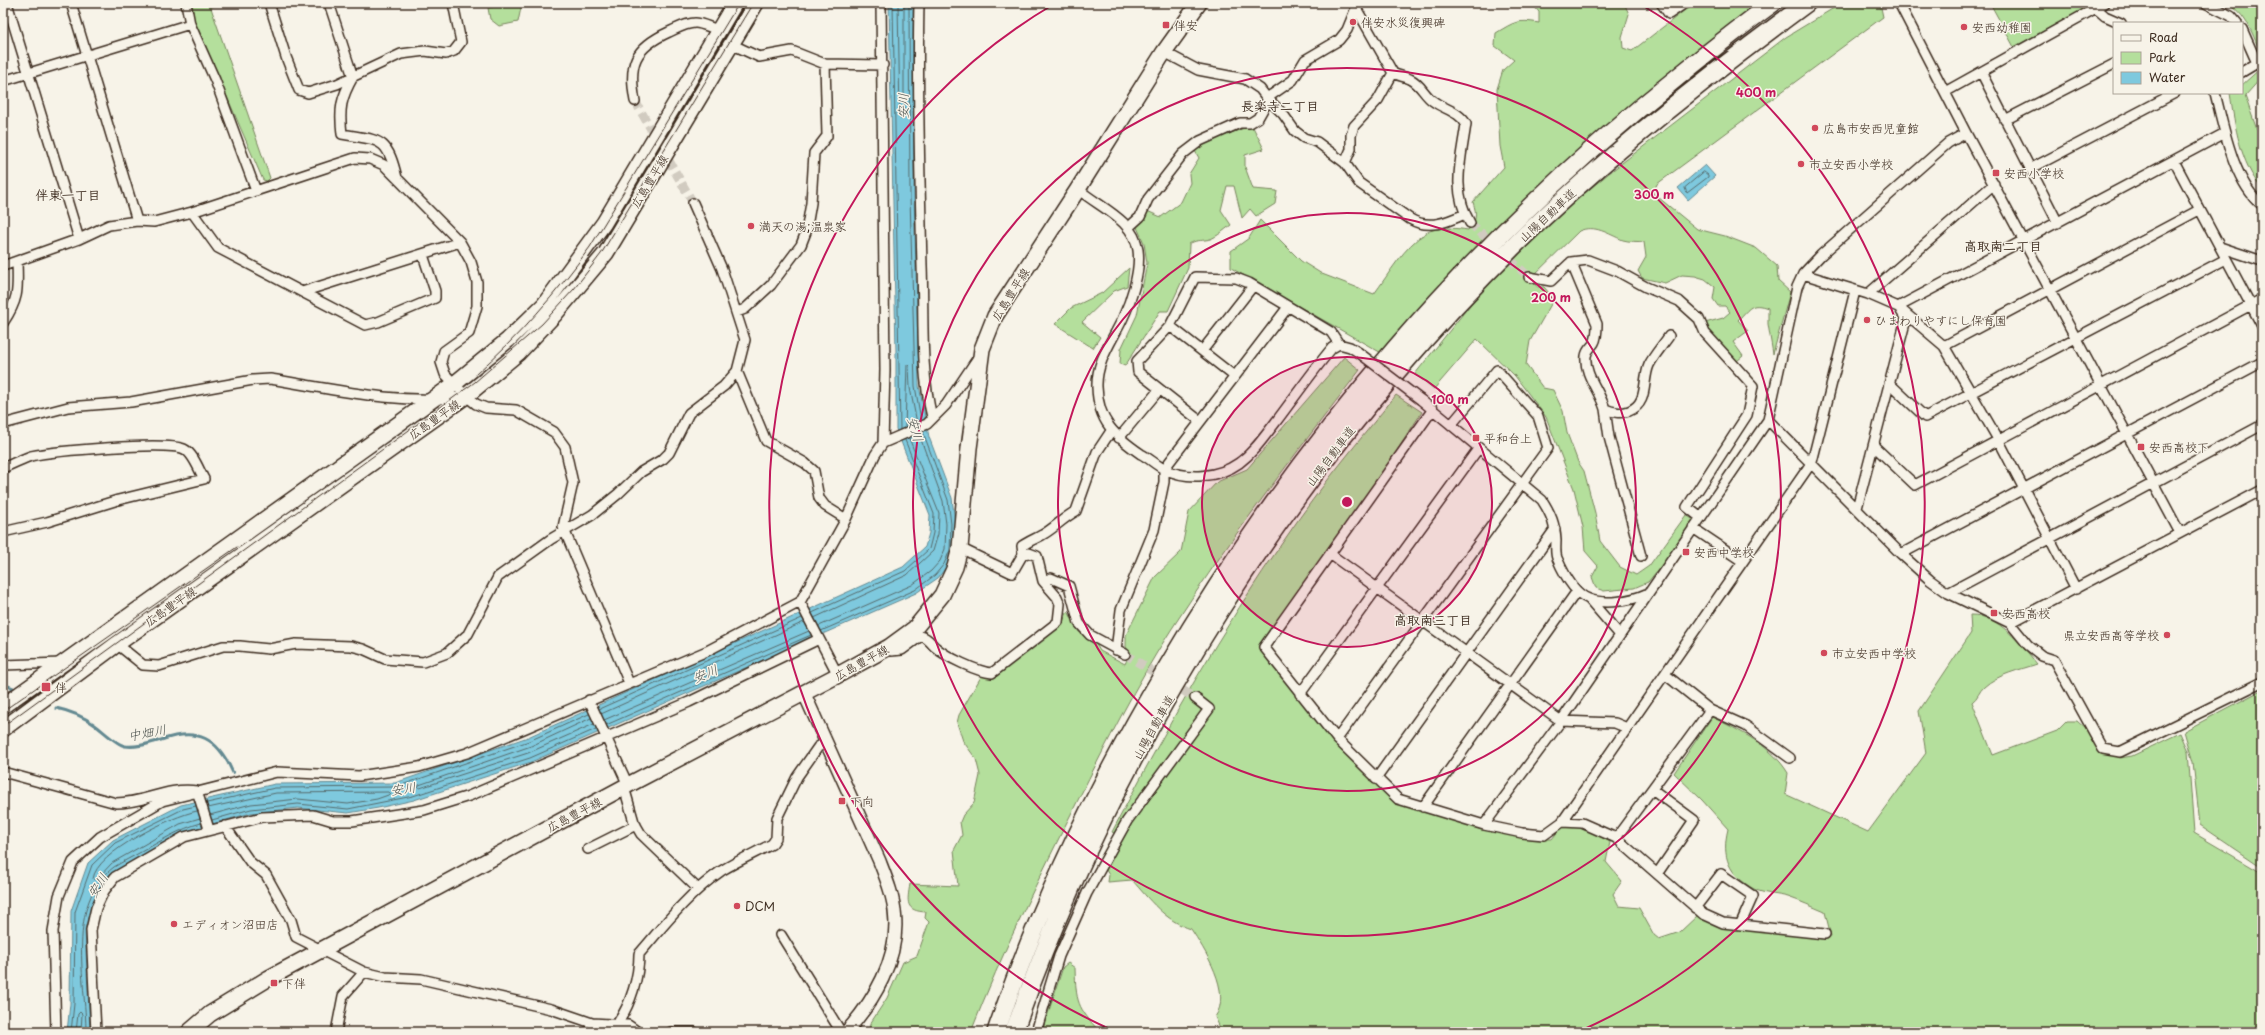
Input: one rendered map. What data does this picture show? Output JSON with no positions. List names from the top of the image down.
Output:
{
  "streets": {
    "highway": ["山陽自動車道"],
    "main road": ["広島豊平線"]
  },
  "districts": [
    "長楽寺二丁目",
    "伴東一丁目",
    "高取南二丁目",
    "高取南三丁目"
  ],
  "water": ["安川", "中畑川"],
  "places": {
    "other": [
      "伴安水災復興碑",
      "安西幼稚園",
      "広島市安西児童館",
      "市立安西小学校",
      "満天の湯;温泉家",
      "ひまわりやすにし保育園",
      "県立安西高等学校",
      "市立安西中学校",
      "DCM",
      "エディオン沼田店"
    ],
    "transit": [
      "伴安",
      "安西小学校",
      "平和台上",
      "安西高校下",
      "安西中学校",
      "安西高校",
      "伴",
      "下向",
      "下伴"
    ]
  },
  "legend": ["Road", "Park", "Water"],
  "rings": [
    "400 m",
    "300 m",
    "200 m",
    "100 m"
  ]
}
